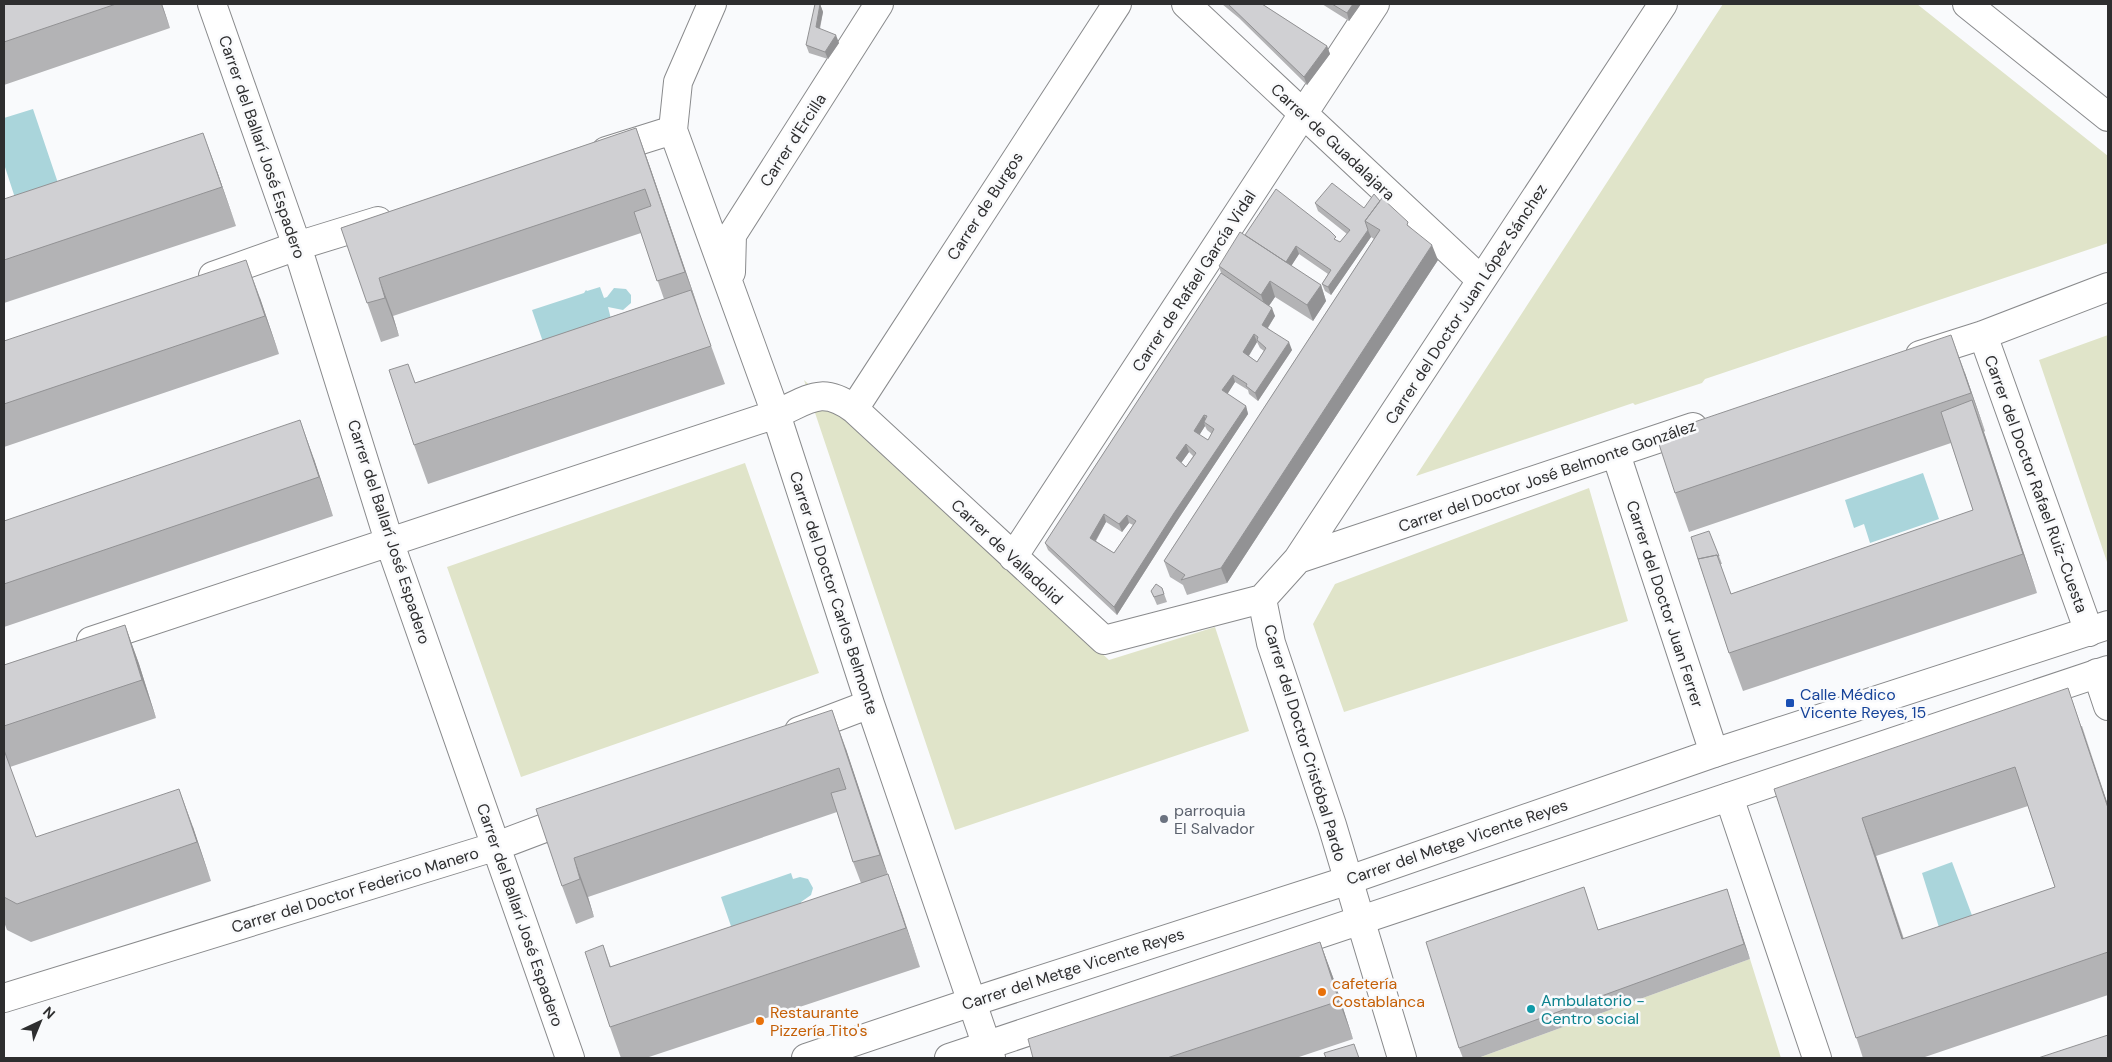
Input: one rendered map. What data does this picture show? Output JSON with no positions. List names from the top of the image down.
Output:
{
  "streets": {
    "street": [
      "Carrer d'Ercilla",
      "Carrer de Guadalajara",
      "Carrer del Ballarí José Espadero",
      "Carrer de Burgos",
      "Carrer de Rafael García Vidal",
      "Carrer del Doctor Juan López Sánchez",
      "Carrer del Doctor José Belmonte González",
      "Carrer del Doctor Rafael Ruiz-Cuesta",
      "Carrer de Valladolid",
      "Carrer del Doctor Carlos Belmonte",
      "Carrer del Doctor Juan Ferrer",
      "Carrer del Doctor Cristóbal Pardo",
      "Carrer del Metge Vicente Reyes",
      "Carrer del Doctor Federico Manero"
    ]
  },
  "crossings": [
    ["Carrer d'Ercilla", "Carrer del Doctor Carlos Belmonte"],
    ["Carrer de Guadalajara", "Carrer de Rafael García Vidal"],
    ["Carrer de Guadalajara", "Carrer del Doctor Juan López Sánchez"],
    ["Carrer del Ballarí José Espadero", "Carrer de Valladolid"],
    ["Carrer del Ballarí José Espadero", "Carrer del Doctor Federico Manero"],
    ["Carrer de Burgos", "Carrer de Valladolid"],
    ["Carrer de Rafael García Vidal", "Carrer de Valladolid"],
    ["Carrer del Doctor Juan López Sánchez", "Carrer del Doctor José Belmonte González"],
    ["Carrer del Doctor Juan López Sánchez", "Carrer de Valladolid"],
    ["Carrer del Doctor Juan López Sánchez", "Carrer del Doctor Cristóbal Pardo"],
    ["Carrer del Doctor José Belmonte González", "Carrer del Doctor Juan Ferrer"],
    ["Carrer del Doctor Rafael Ruiz-Cuesta", "Carrer del Metge Vicente Reyes"],
    ["Carrer de Valladolid", "Carrer del Doctor Carlos Belmonte"],
    ["Carrer de Valladolid", "Carrer del Doctor Cristóbal Pardo"],
    ["Carrer del Doctor Carlos Belmonte", "Carrer del Metge Vicente Reyes"],
    ["Carrer del Doctor Juan Ferrer", "Carrer del Metge Vicente Reyes"],
    ["Carrer del Doctor Cristóbal Pardo", "Carrer del Metge Vicente Reyes"]
  ],
  "places": {
    "transit": ["Calle Médico Vicente Reyes, 15"],
    "other": [
      "parroquia El Salvador",
      "cafetería Costablanca",
      "Ambulatorio - Centro social",
      "Restaurante Pizzería Tito's"
    ]
  },
  "north": "top right"
}
